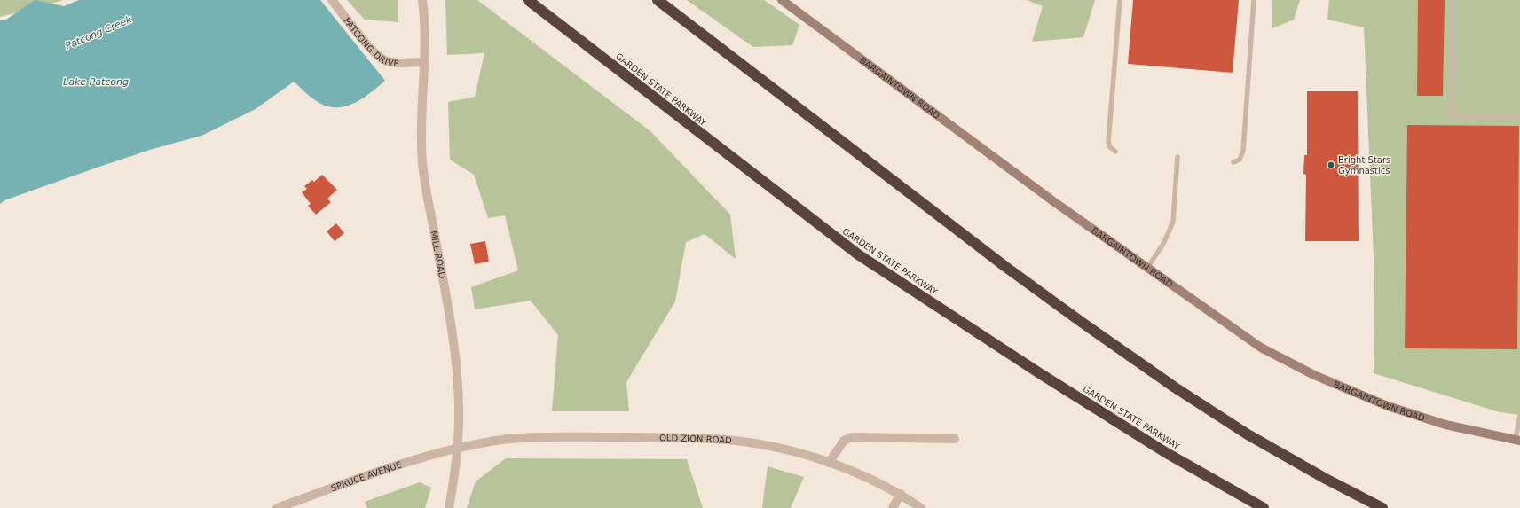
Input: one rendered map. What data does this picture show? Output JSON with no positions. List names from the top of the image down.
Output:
{
  "streets": {
    "highway": ["GARDEN STATE PARKWAY"],
    "main road": ["BARGAINTOWN ROAD"],
    "street": [
      "PATCONG DRIVE",
      "MILL ROAD",
      "OLD ZION ROAD",
      "SPRUCE AVENUE"
    ]
  },
  "crossings": [
    ["PATCONG DRIVE", "MILL ROAD"],
    ["MILL ROAD", "OLD ZION ROAD"],
    ["MILL ROAD", "SPRUCE AVENUE"],
    ["OLD ZION ROAD", "SPRUCE AVENUE"]
  ],
  "water": ["Patcong Creek", "Lake Patcong"],
  "places": ["Bright Stars Gymnastics"]
}
